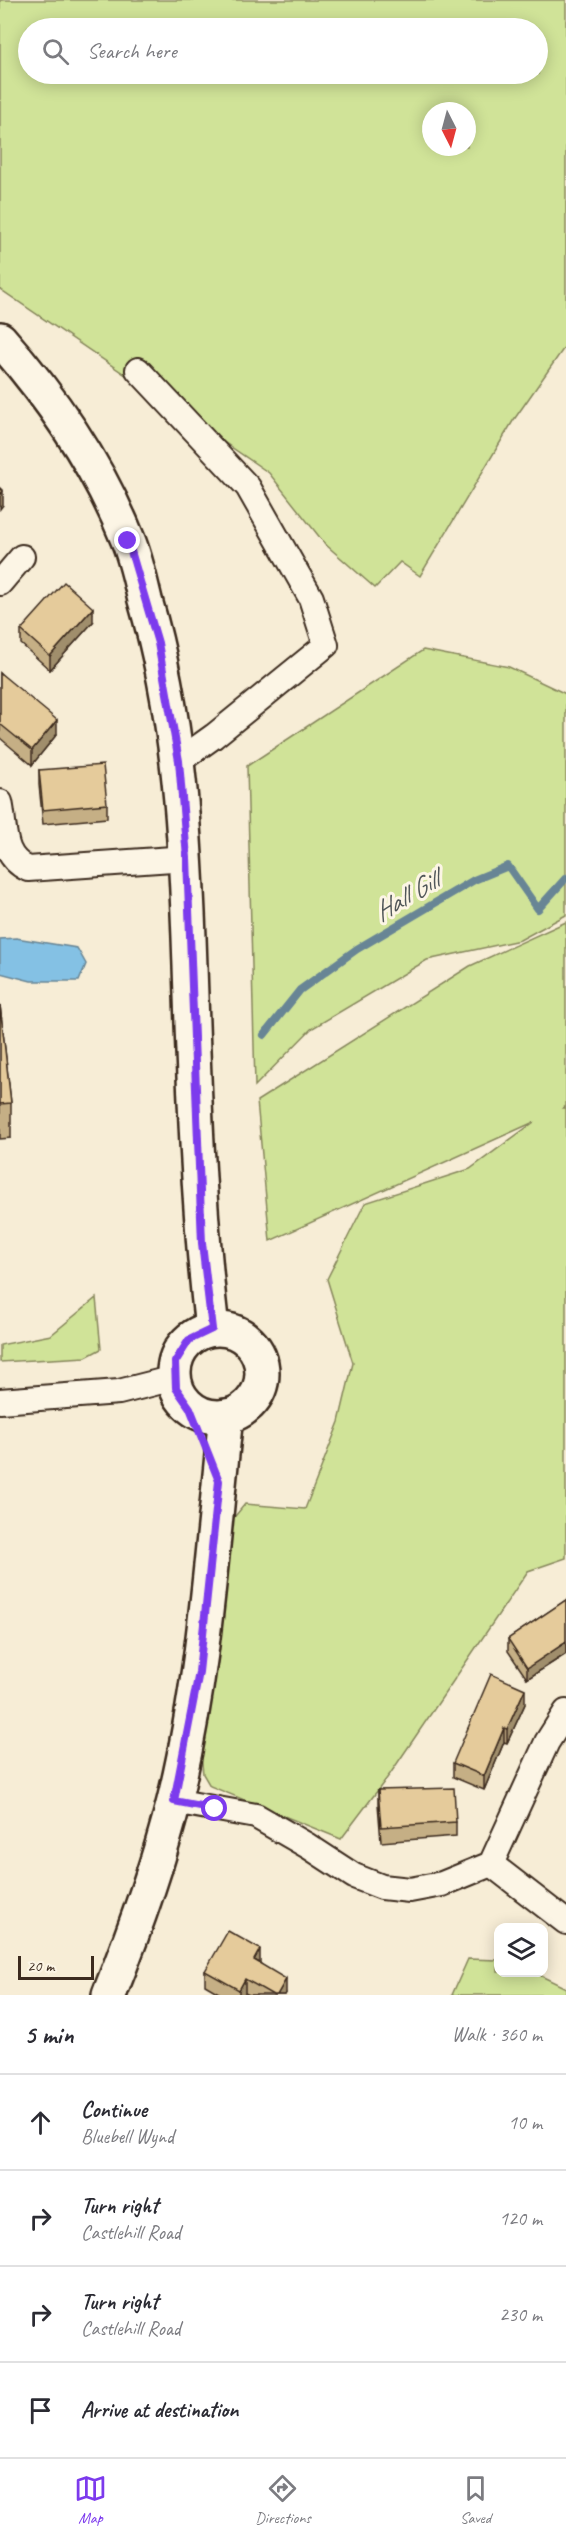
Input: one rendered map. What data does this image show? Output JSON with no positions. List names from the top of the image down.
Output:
{
  "water": ["Hall Gill"],
  "scale_bar": "20 m",
  "north": "bottom",
  "page": {
    "search": "Search here",
    "scale": "20 m",
    "heading": ["5 min", "Walk · 360 m"],
    "list": [
      ["Continue", "Bluebell Wynd", "10 m"],
      ["Turn right", "Castlehill Road", "120 m"],
      ["Turn right", "Castlehill Road", "230 m"],
      "Arrive at destination"
    ],
    "nav": ["Map", "Directions", "Saved"]
  }
}
